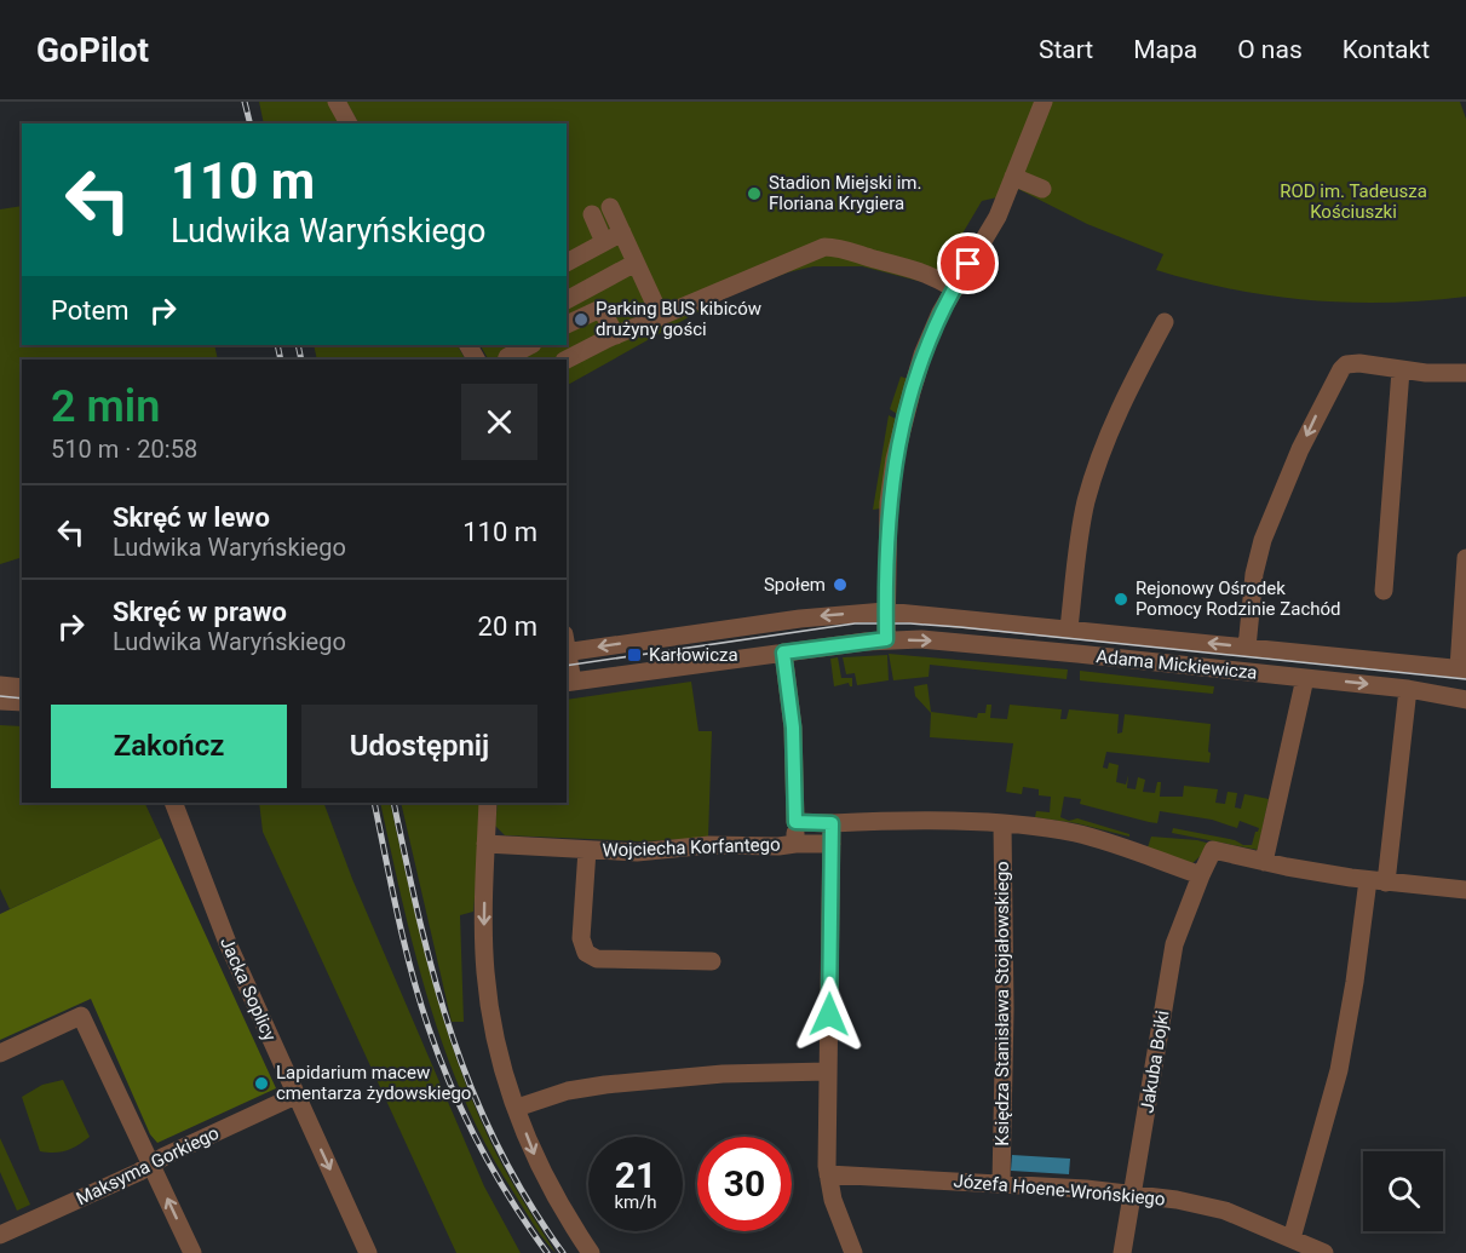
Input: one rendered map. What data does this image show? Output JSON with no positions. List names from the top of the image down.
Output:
{
  "streets": {
    "street": [
      "Adama Mickiewicza",
      "Wojciecha Korfantego",
      "Jacka Soplicy",
      "Księdza Stanisława Stojałowskiego",
      "Jakuba Bojki",
      "Maksyma Gorkiego",
      "Józefa Hoene-Wrońskiego"
    ]
  },
  "crossings": [
    ["Jacka Soplicy", "Maksyma Gorkiego"],
    ["Księdza Stanisława Stojałowskiego", "Józefa Hoene-Wrońskiego"],
    ["Jakuba Bojki", "Józefa Hoene-Wrońskiego"]
  ],
  "parks": ["ROD im. Tadeusza Kościuszki"],
  "places": {
    "other": [
      "Stadion Miejski im. Floriana Krygiera",
      "Parking BUS kibiców drużyny gości",
      "Społem",
      "Rejonowy Ośrodek Pomocy Rodzinie Zachód",
      "Lapidarium macew cmentarza żydowskiego"
    ],
    "transit": ["Karłowicza"]
  },
  "page": {
    "header": "GoPilot",
    "nav": [
      "Start",
      "Mapa",
      "O nas",
      "Kontakt"
    ],
    "turn": ["110 m", "Ludwika Waryńskiego"],
    "then": "Potem",
    "heading": ["2 min", "510 m · 20:58"],
    "list": [
      {
        "name": "Skręć w lewo",
        "note": "Ludwika Waryńskiego",
        "value": "110 m"
      },
      {
        "name": "Skręć w prawo",
        "note": "Ludwika Waryńskiego",
        "value": "20 m"
      }
    ],
    "buttons": ["Zakończ", "Udostępnij"],
    "speed": "21 km/h",
    "limit": "30"
  }
}
